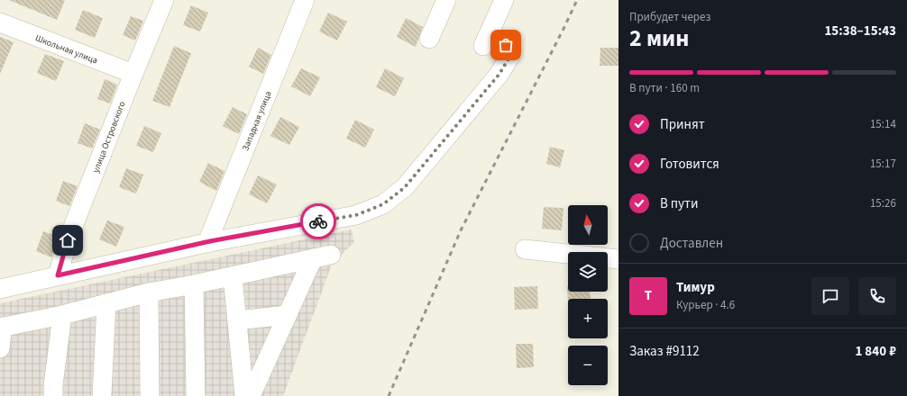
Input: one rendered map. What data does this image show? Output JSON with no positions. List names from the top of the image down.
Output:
{
  "streets": {
    "street": ["Школьная улица", "Западная улица", "улица Островского"]
  },
  "crossings": [
    ["Школьная улица", "улица Островского"]
  ],
  "north": "top",
  "page": {
    "heading": ["2 мин", "Прибудет через", "15:38–15:43"],
    "panel": [
      "Тимур",
      "Курьер · 4.6",
      "Заказ #9112",
      "1 840 ₽"
    ],
    "bar": "В пути · 160 m",
    "list": [
      ["Принят", "15:14"],
      ["Готовится", "15:17"],
      ["В пути", "15:26"],
      "Доставлен"
    ],
    "map_buttons": ["+", "−"],
    "round": "Т"
  }
}
